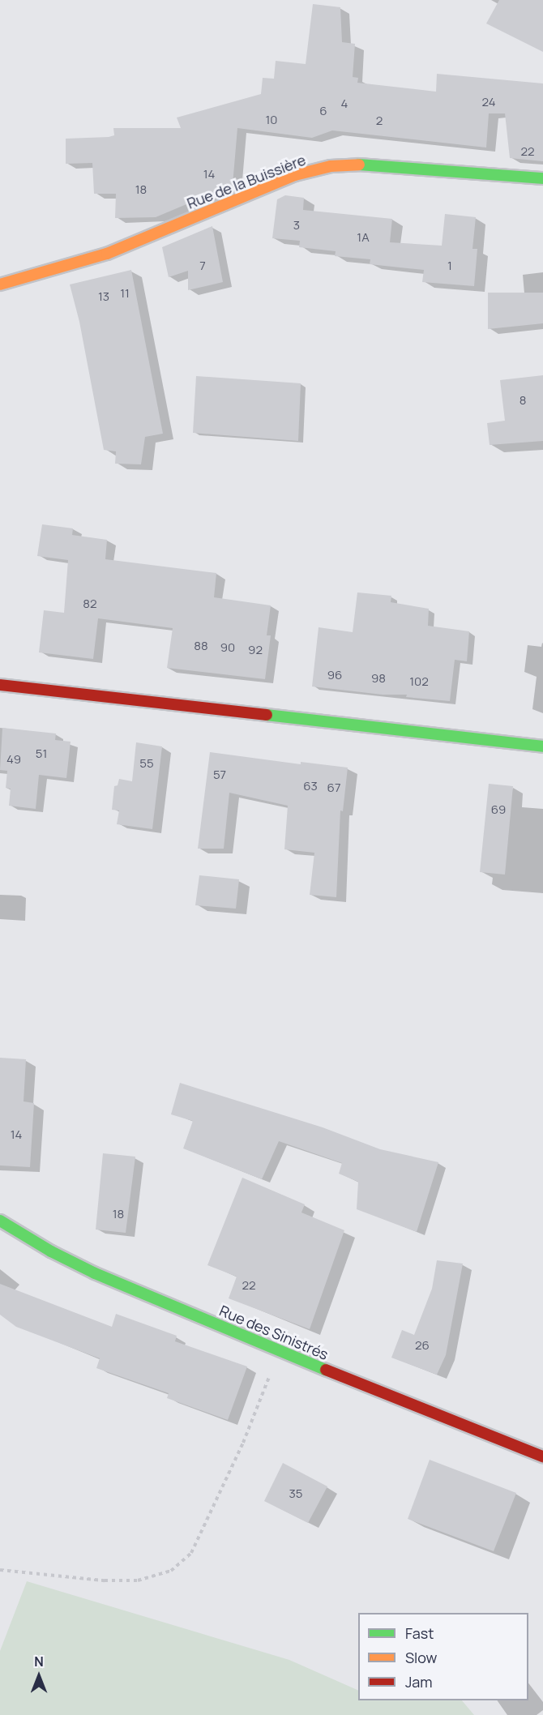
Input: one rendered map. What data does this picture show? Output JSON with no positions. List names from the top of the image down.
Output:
{
  "streets": {
    "street": ["Rue de la Buissière", "Rue des Sinistrés"]
  },
  "house_numbers": [
    "24",
    "4",
    "6",
    "10",
    "2",
    "22",
    "14",
    "18",
    "3",
    "1A",
    "7",
    "1",
    "11",
    "13",
    "8",
    "82",
    "88",
    "90",
    "92",
    "96",
    "98",
    "102",
    "51",
    "49",
    "55",
    "57",
    "63",
    "67",
    "69",
    "14",
    "18",
    "22",
    "26",
    "35"
  ],
  "legend": ["Fast", "Slow", "Jam"],
  "north": "top"
}
